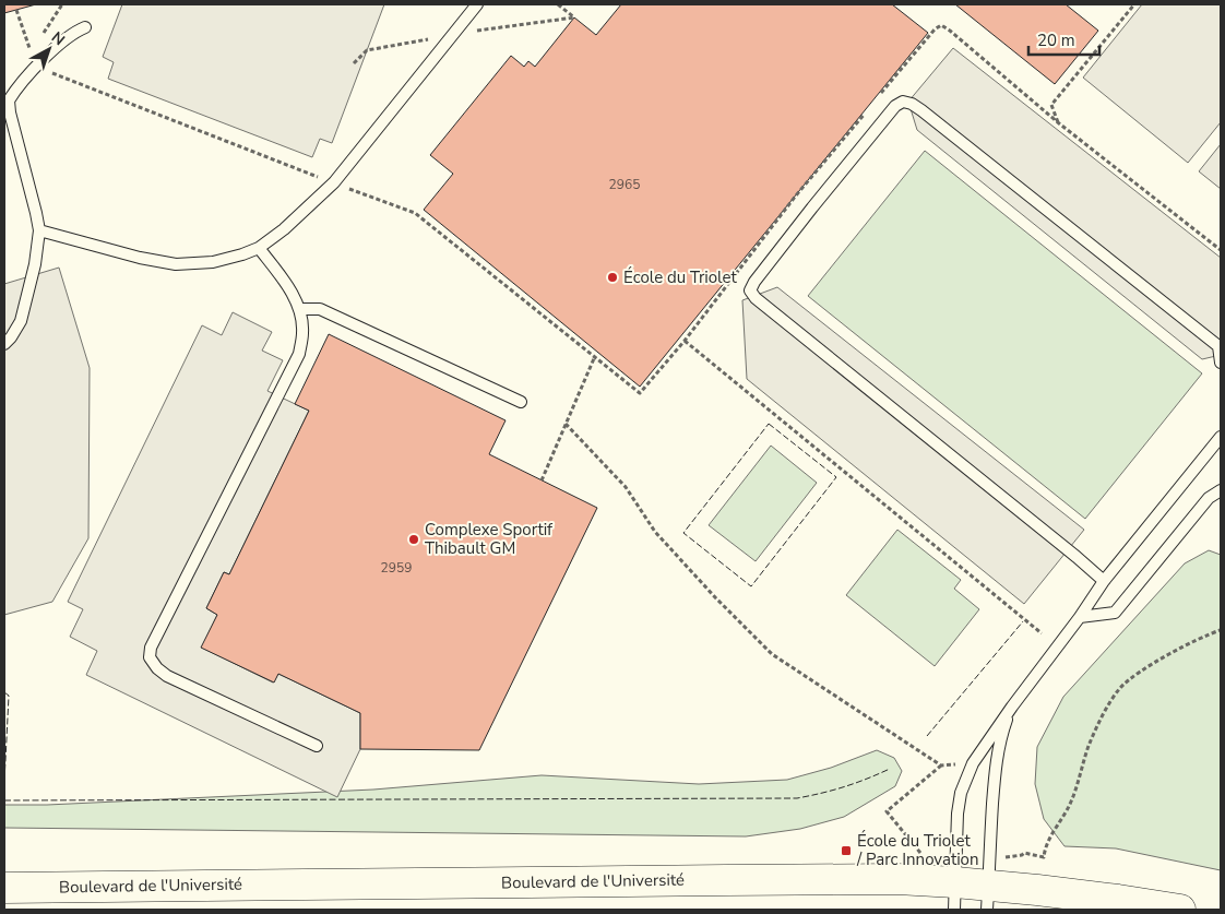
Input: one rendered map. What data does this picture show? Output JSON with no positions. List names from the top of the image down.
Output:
{
  "streets": {
    "main road": ["Boulevard de l'Université"]
  },
  "places": {
    "other": ["École du Triolet", "Complexe Sportif Thibault GM"],
    "transit": ["École du Triolet / Parc Innovation"]
  },
  "house_numbers": ["2965", "2959"],
  "scale_bar": "20 m",
  "north": "top right"
}
